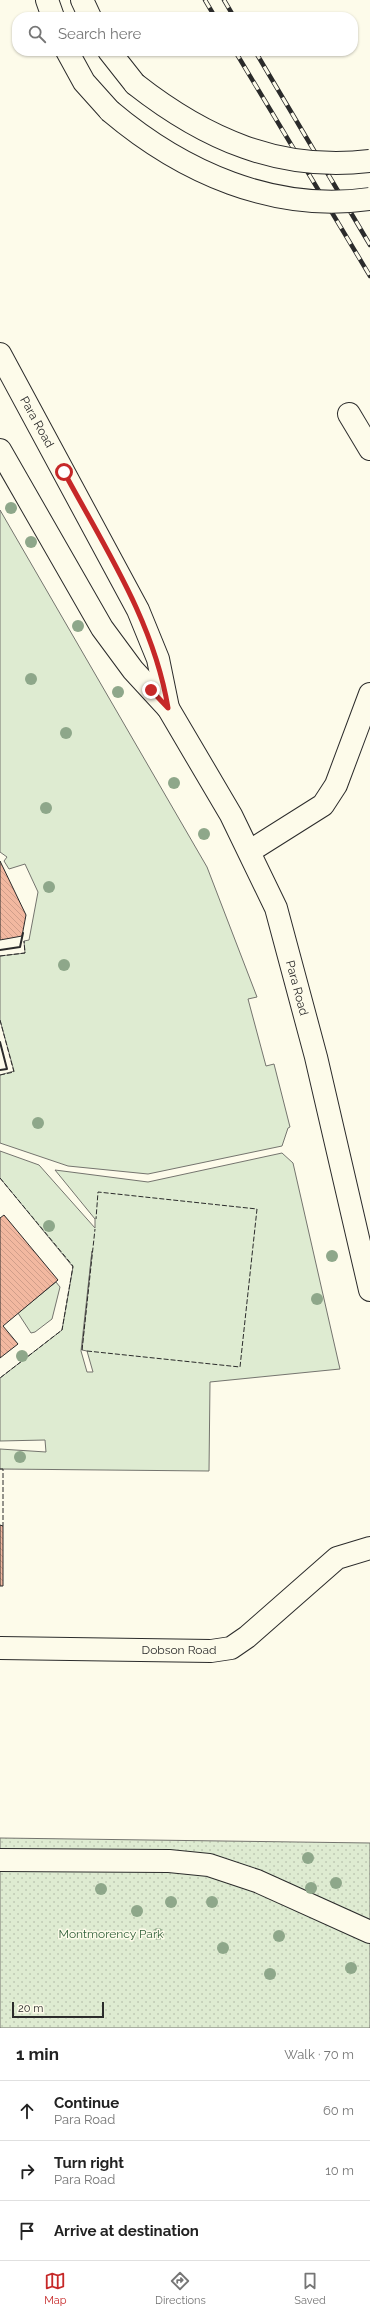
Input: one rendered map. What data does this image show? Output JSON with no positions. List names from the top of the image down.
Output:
{
  "streets": {
    "main road": ["Para Road", "Dobson Road"]
  },
  "parks": ["Montmorency Park"],
  "scale_bar": "20 m",
  "page": {
    "search": "Search here",
    "scale": "20 m",
    "heading": ["1 min", "Walk · 70 m"],
    "list": [
      ["Continue", "Para Road", "60 m"],
      ["Turn right", "Para Road", "10 m"],
      "Arrive at destination"
    ],
    "nav": ["Map", "Directions", "Saved"]
  }
}
